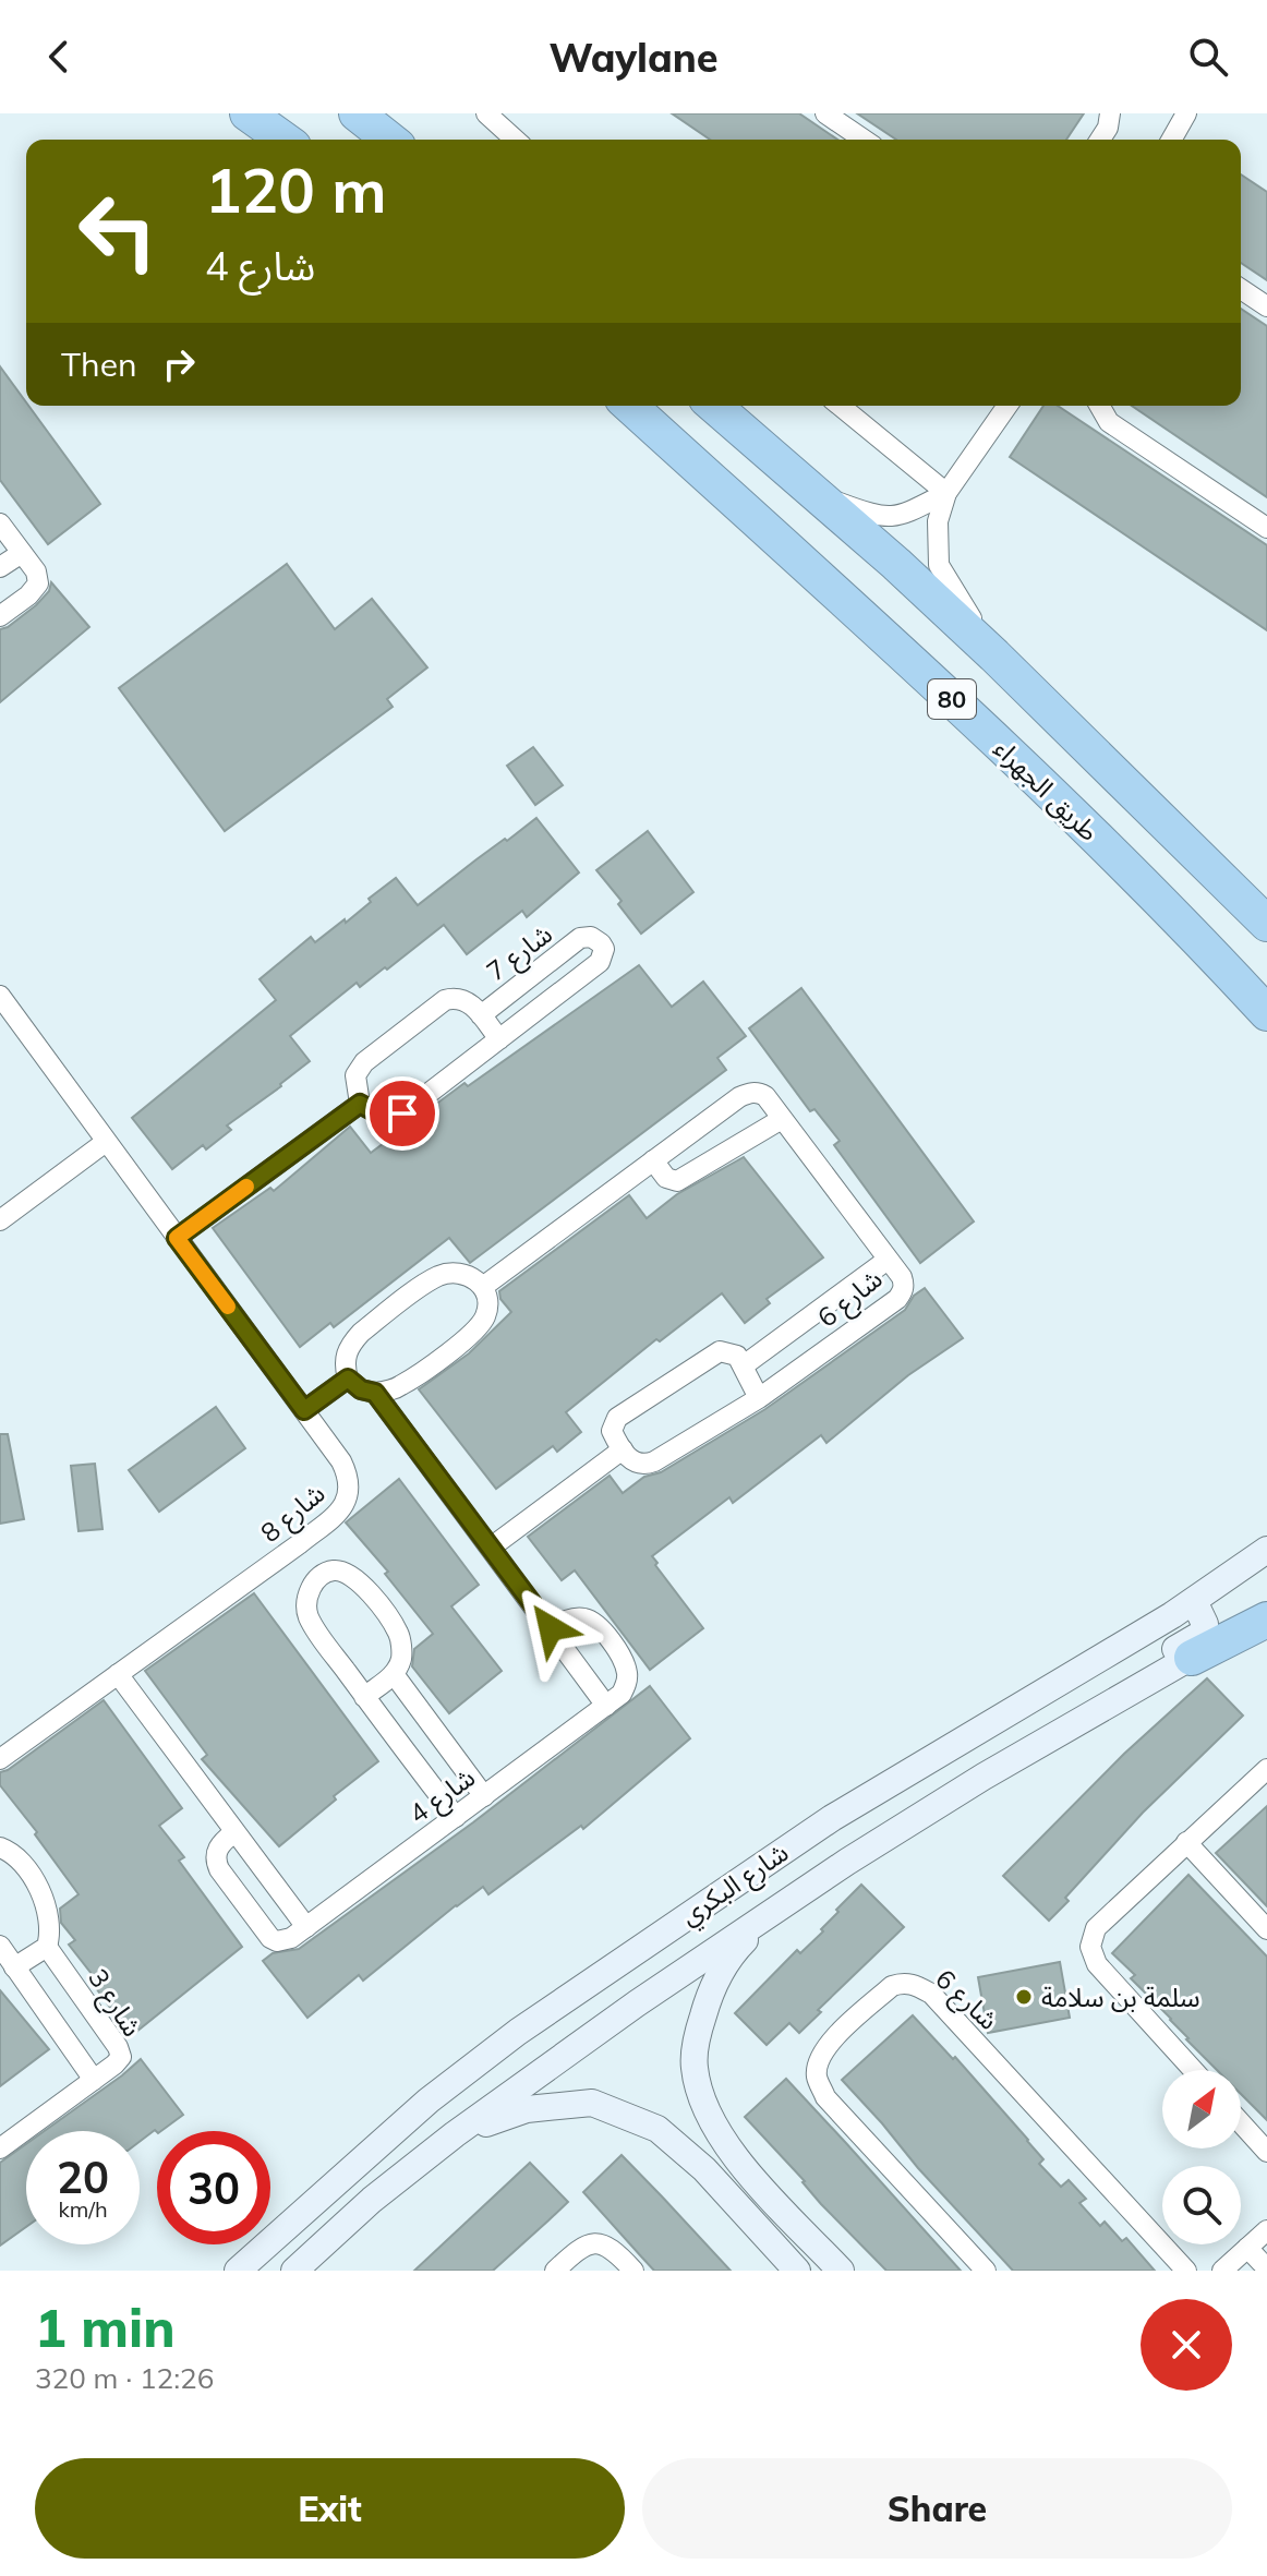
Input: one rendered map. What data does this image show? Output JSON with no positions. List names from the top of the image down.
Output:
{
  "streets": {
    "highway": ["80", "طريق الجهراء"],
    "main road": ["شارع البكري"],
    "street": [
      "شارع 7",
      "شارع 6",
      "شارع 8",
      "شارع 4",
      "شارع 3"
    ]
  },
  "places": ["سلمة بن سلامة"],
  "north": "top right",
  "page": {
    "header": "Waylane",
    "turn": ["120 m", "شارع 4"],
    "then": "Then",
    "speed": "20 km/h",
    "limit": "30",
    "heading": ["1 min", "320 m · 12:26"],
    "buttons": ["Exit", "Share"]
  }
}
